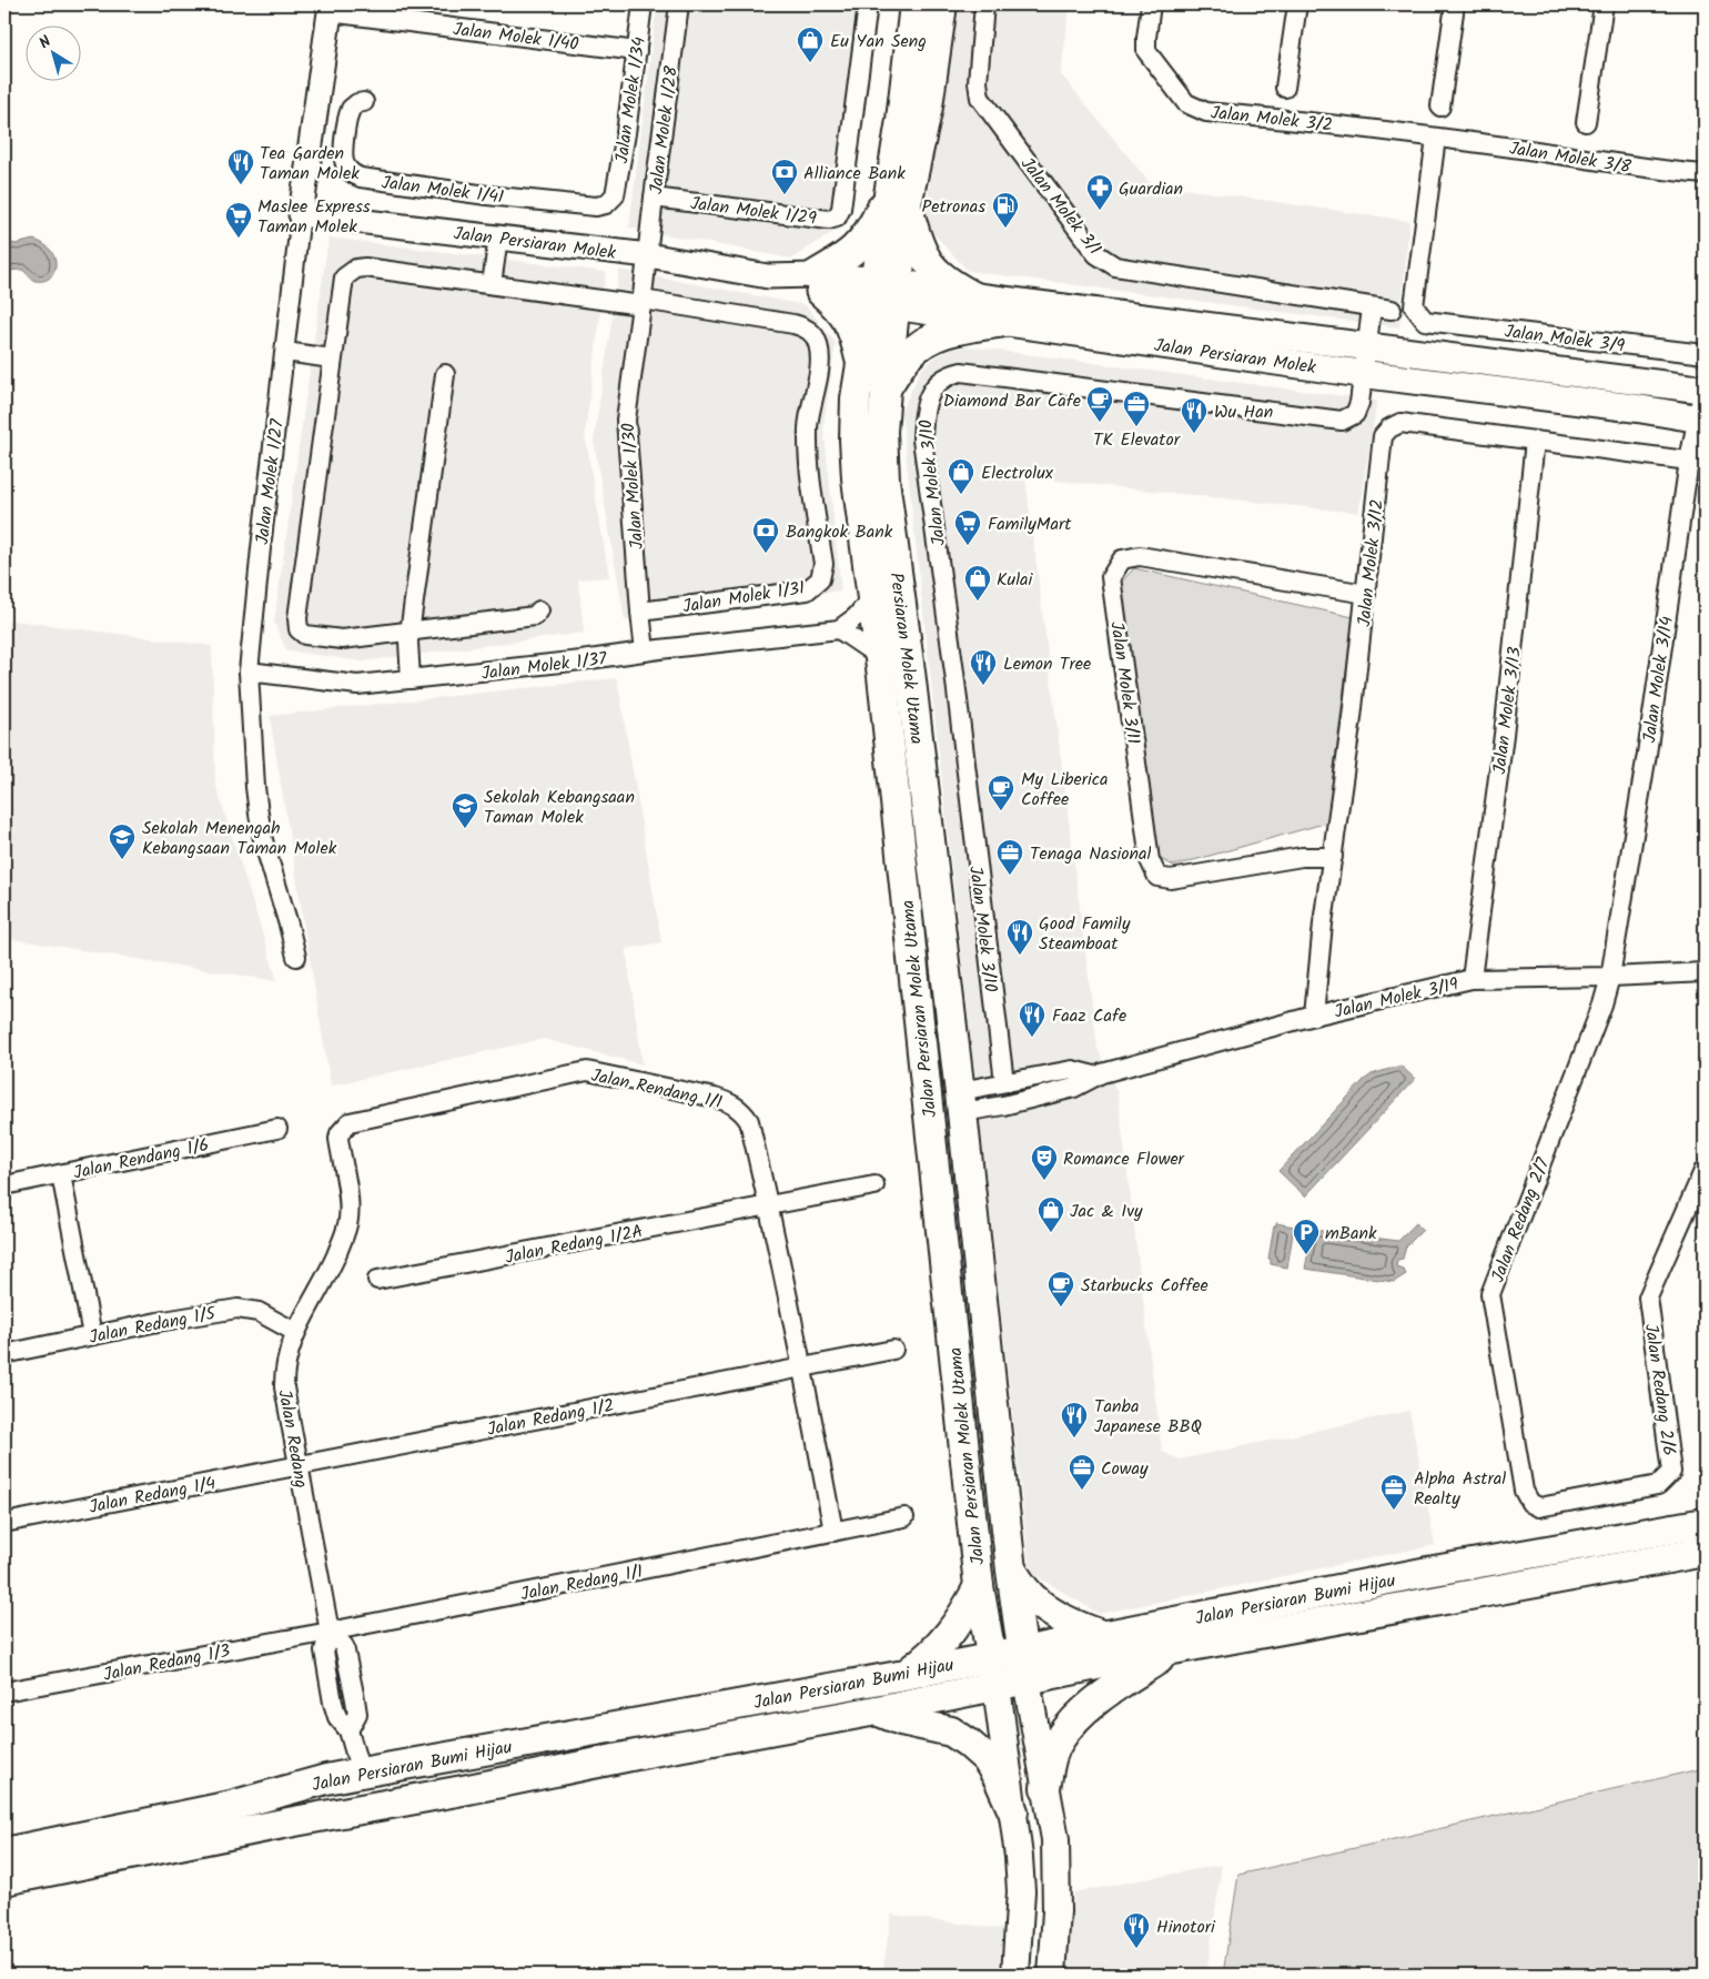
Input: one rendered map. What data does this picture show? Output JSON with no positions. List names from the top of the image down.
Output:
{
  "streets": {
    "main road": [
      "Jalan Persiaran Molek",
      "Persiaran Molek Utama",
      "Jalan Persiaran Molek Utama",
      "Jalan Persiaran Bumi Hijau"
    ],
    "street": [
      "Jalan Molek 1/40",
      "Jalan Molek 1/34",
      "Jalan Molek 3/2",
      "Jalan Molek 1/28",
      "Jalan Molek 3/8",
      "Jalan Molek 1/41",
      "Jalan Molek 3/1",
      "Jalan Molek 1/29",
      "Jalan Molek 3/9",
      "Jalan Molek 1/27",
      "Jalan Molek 3/10",
      "Jalan Molek 1/30",
      "Jalan Molek 3/12",
      "Jalan Molek 1/31",
      "Jalan Molek 1/37",
      "Jalan Molek 3/14",
      "Jalan Molek 3/11",
      "Jalan Molek 3/13",
      "Jalan Molek 3/19",
      "Jalan Rendang 1/1",
      "Jalan Rendang 1/6",
      "Jalan Redang 2/7",
      "Jalan Redang 1/2A",
      "Jalan Redang 1/5",
      "Jalan Redang 2/6",
      "Jalan Redang 1/2",
      "Jalan Redang",
      "Jalan Redang 1/4",
      "Jalan Redang 1/1",
      "Jalan Redang 1/3"
    ]
  },
  "crossings": [
    ["Jalan Molek 1/40", "Jalan Molek 1/34"],
    ["Jalan Molek 1/40", "Jalan Molek 1/27"],
    ["Jalan Molek 1/34", "Jalan Molek 1/41"],
    ["Jalan Molek 3/2", "Jalan Molek 3/8"],
    ["Jalan Molek 3/2", "Jalan Molek 3/9"],
    ["Jalan Molek 1/28", "Jalan Molek 1/29"],
    ["Jalan Molek 1/28", "Jalan Persiaran Molek"],
    ["Jalan Molek 1/28", "Jalan Molek 1/30"],
    ["Jalan Molek 3/8", "Jalan Molek 3/9"],
    ["Jalan Molek 3/1", "Jalan Molek 3/10"],
    ["Jalan Persiaran Molek", "Jalan Molek 1/27"],
    ["Jalan Persiaran Molek", "Jalan Molek 3/10"],
    ["Jalan Persiaran Molek", "Jalan Molek 1/30"],
    ["Jalan Persiaran Molek", "Persiaran Molek Utama"],
    ["Jalan Persiaran Molek", "Jalan Molek 3/14"],
    ["Jalan Molek 1/27", "Jalan Molek 1/37"],
    ["Jalan Molek 3/10", "Jalan Molek 3/19"],
    ["Jalan Molek 1/30", "Jalan Molek 1/31"],
    ["Jalan Molek 1/30", "Jalan Molek 1/37"],
    ["Jalan Molek 3/12", "Jalan Molek 3/14"],
    ["Jalan Molek 3/12", "Jalan Molek 3/11"],
    ["Jalan Molek 3/12", "Jalan Molek 3/13"],
    ["Jalan Molek 3/12", "Jalan Molek 3/19"],
    ["Persiaran Molek Utama", "Jalan Molek 3/19"],
    ["Persiaran Molek Utama", "Jalan Persiaran Molek Utama"],
    ["Jalan Molek 3/14", "Jalan Molek 3/19"],
    ["Jalan Molek 3/14", "Jalan Redang 2/7"],
    ["Jalan Molek 3/13", "Jalan Molek 3/19"],
    ["Jalan Molek 3/19", "Jalan Persiaran Molek Utama"],
    ["Jalan Molek 3/19", "Jalan Redang 2/7"],
    ["Jalan Persiaran Molek Utama", "Jalan Persiaran Bumi Hijau"],
    ["Jalan Rendang 1/1", "Jalan Redang 1/2A"],
    ["Jalan Rendang 1/1", "Jalan Redang"],
    ["Jalan Redang 2/7", "Jalan Redang 2/6"],
    ["Jalan Redang 1/5", "Jalan Redang"],
    ["Jalan Redang 1/2", "Jalan Redang"],
    ["Jalan Redang 1/2", "Jalan Redang 1/4"],
    ["Jalan Redang", "Jalan Redang 1/4"],
    ["Jalan Redang", "Jalan Redang 1/1"],
    ["Jalan Redang", "Jalan Persiaran Bumi Hijau"],
    ["Jalan Redang", "Jalan Redang 1/3"],
    ["Jalan Redang 1/1", "Jalan Redang 1/3"]
  ],
  "places": {
    "shop": [
      "Eu Yan Seng",
      "Electrolux",
      "Kulai",
      "Jac & Ivy"
    ],
    "restaurant": [
      "Tea Garden Taman Molek",
      "Wu Han",
      "Lemon Tree",
      "Good Family Steamboat",
      "Faaz Cafe",
      "Tanba Japanese BBQ",
      "Hinotori"
    ],
    "bank": ["Alliance Bank", "Bangkok Bank"],
    "pharmacy": ["Guardian"],
    "fuel station": ["Petronas"],
    "supermarket": ["Maslee Express Taman Molek", "FamilyMart"],
    "cafe": ["Diamond Bar Cafe", "My Liberica Coffee", "Starbucks Coffee"],
    "office": [
      "TK Elevator",
      "Tenaga Nasional",
      "Coway",
      "Alpha Astral Realty"
    ],
    "school or university": ["Sekolah Kebangsaan Taman Molek", "Sekolah Menengah Kebangsaan Taman Molek"],
    "theatre": ["Romance Flower"],
    "parking": ["mBank"]
  },
  "north": "top left"
}
